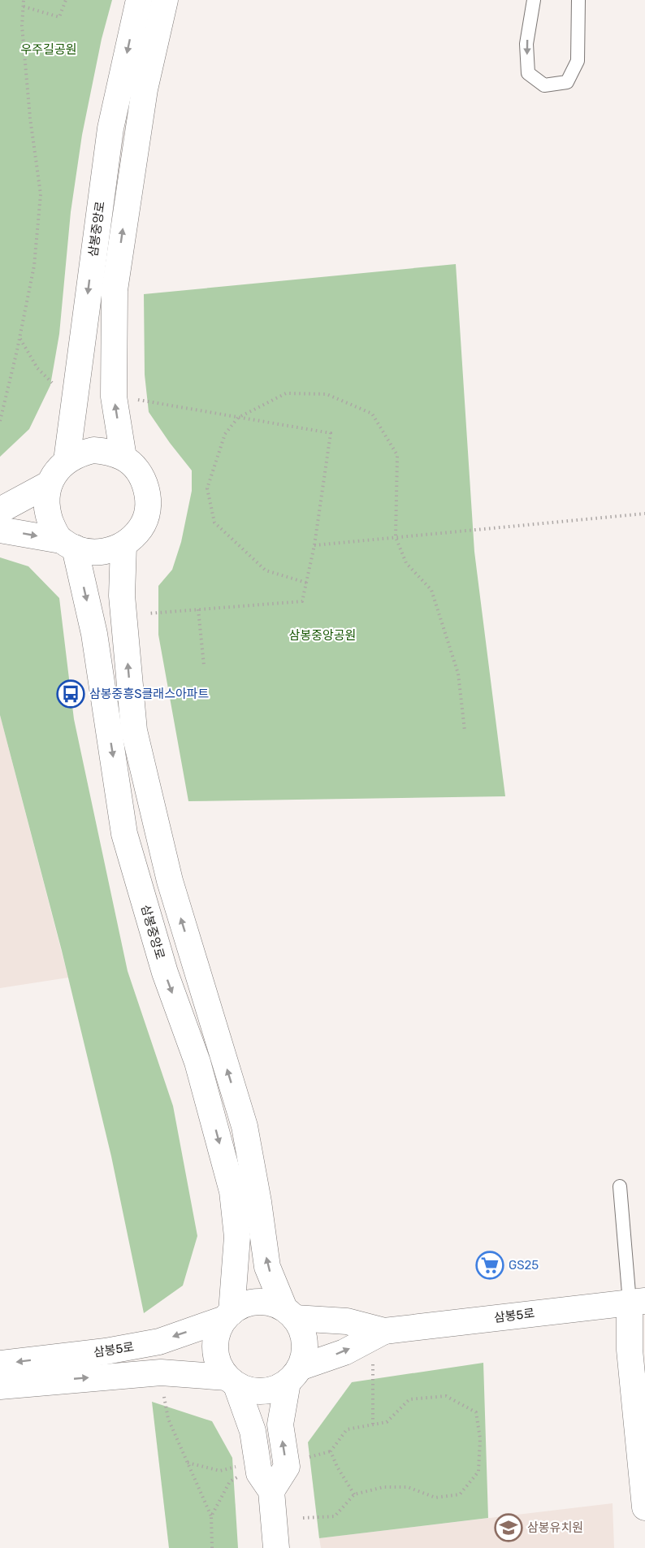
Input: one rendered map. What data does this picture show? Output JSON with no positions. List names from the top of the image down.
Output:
{
  "streets": {
    "street": ["삼봉중앙로", "삼봉5로"]
  },
  "crossings": [
    ["삼봉중앙로", "삼봉5로"]
  ],
  "parks": ["우주길공원", "삼봉중앙공원"],
  "places": {
    "bus stop": ["삼봉중흥S클래스아파트"],
    "supermarket": ["GS25"],
    "school or university": ["삼봉유치원"]
  }
}
